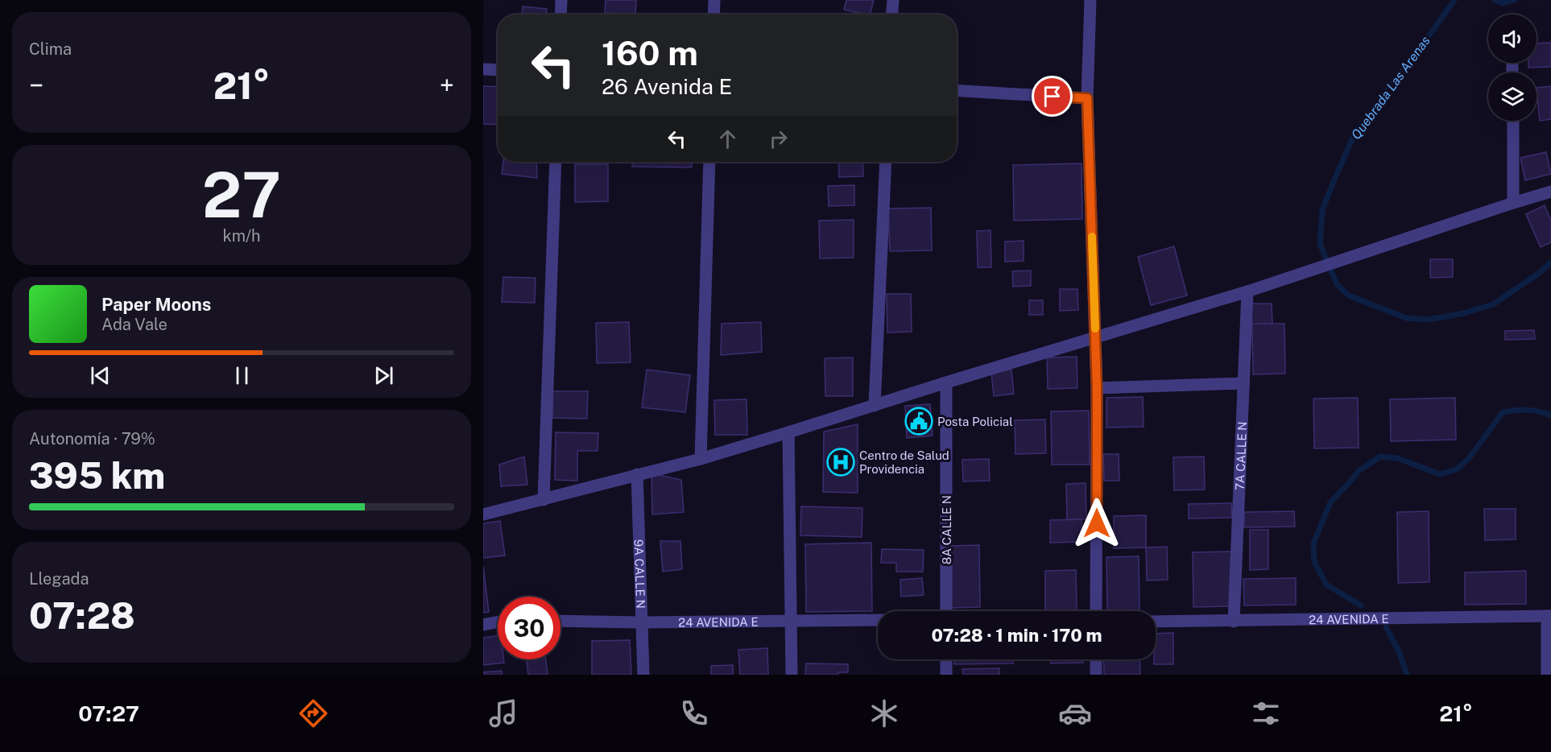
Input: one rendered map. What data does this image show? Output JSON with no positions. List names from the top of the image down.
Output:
{
  "streets": {
    "street": [
      "7A CALLE N",
      "8A CALLE N",
      "9A CALLE N",
      "24 AVENIDA E"
    ]
  },
  "crossings": [
    ["7A CALLE N", "24 AVENIDA E"],
    ["9A CALLE N", "24 AVENIDA E"]
  ],
  "water": ["Quebrada Las Arenas"],
  "places": {
    "public building": ["Posta Policial"],
    "hospital": ["Centro de Salud Providencia"]
  },
  "page": {
    "tile": [
      "Clima",
      ["27", "km/h"],
      ["Autonomía · 79%", "395 km"],
      ["Llegada", "07:28"]
    ],
    "turn": ["160 m", "26 Avenida E"],
    "heat": ["−", "21°", "+"],
    "song": ["Paper Moons", "Ada Vale"],
    "limit": "30",
    "trip": "07:28 · 1 min · 170 m",
    "tabs": ["07:27", "21°"]
  }
}
